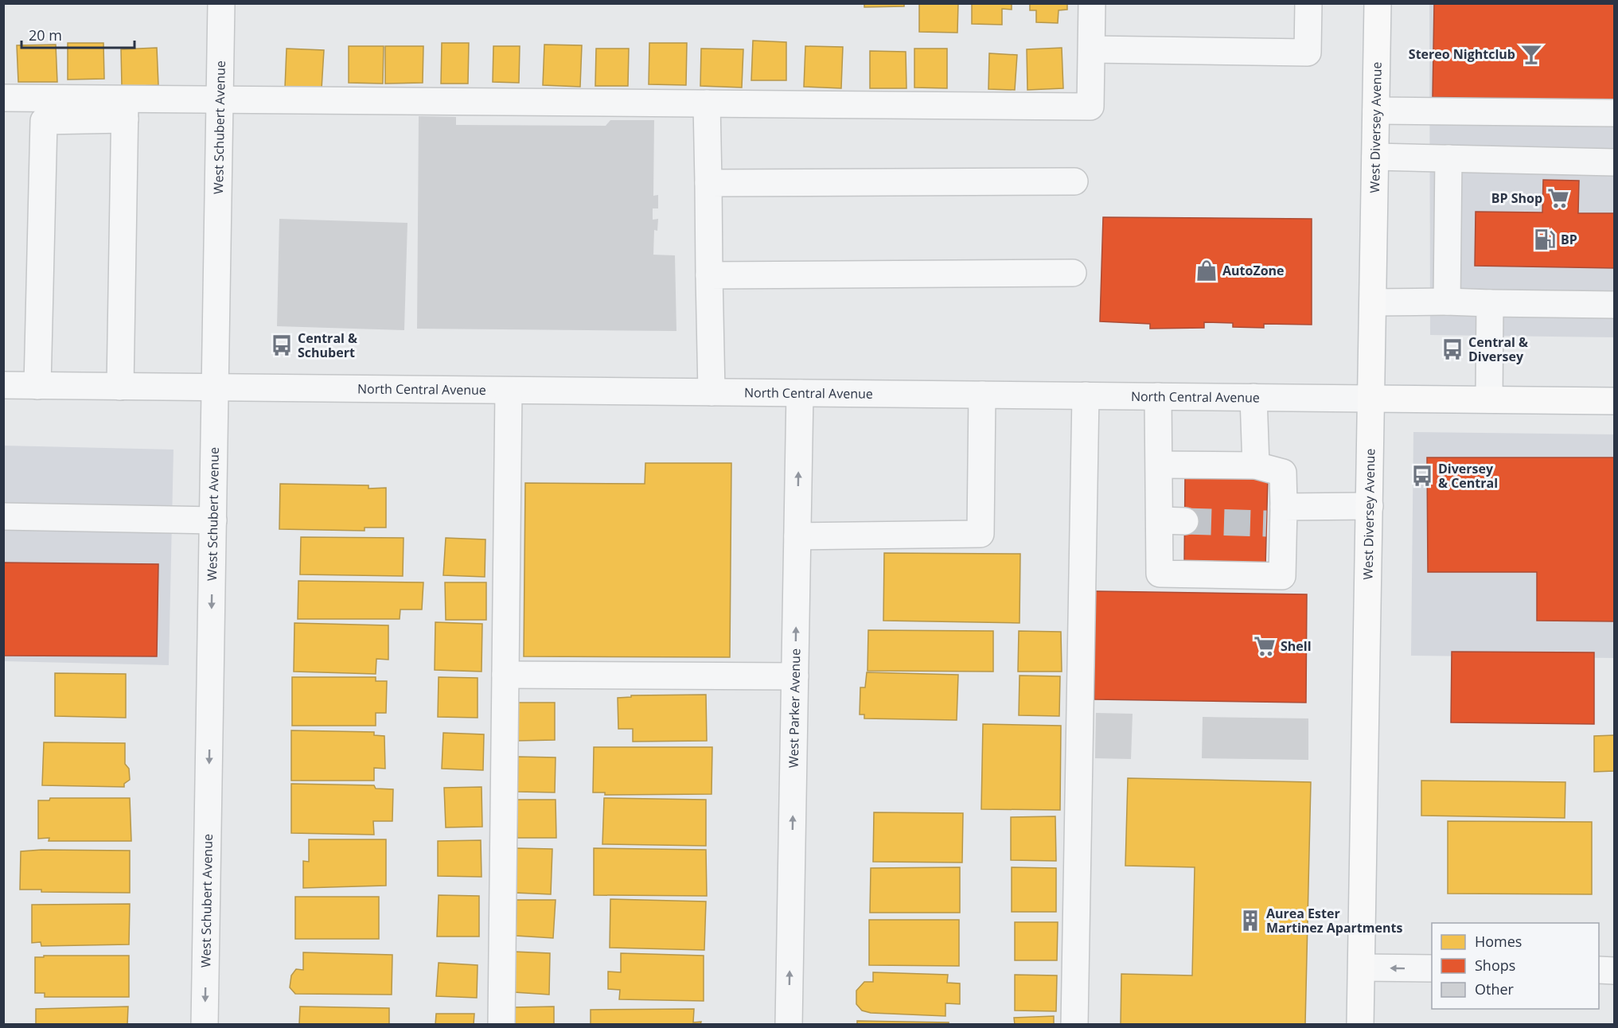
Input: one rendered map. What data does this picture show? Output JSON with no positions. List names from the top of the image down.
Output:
{
  "streets": {
    "main road": ["West Diversey Avenue", "North Central Avenue"],
    "street": ["West Schubert Avenue", "West Parker Avenue"]
  },
  "crossings": [
    ["West Schubert Avenue", "North Central Avenue"],
    ["West Diversey Avenue", "North Central Avenue"],
    ["North Central Avenue", "West Parker Avenue"]
  ],
  "one_way": ["West Schubert Avenue", "West Parker Avenue"],
  "places": {
    "bar": ["Stereo Nightclub"],
    "supermarket": ["BP Shop", "Shell"],
    "fuel station": ["BP"],
    "shop": ["AutoZone"],
    "bus stop": ["Central & Schubert", "Central & Diversey", "Diversey & Central"],
    "building": ["Aurea Ester Martinez Apartments"]
  },
  "legend": ["Homes", "Shops", "Other"],
  "scale_bar": "20 m"
}
